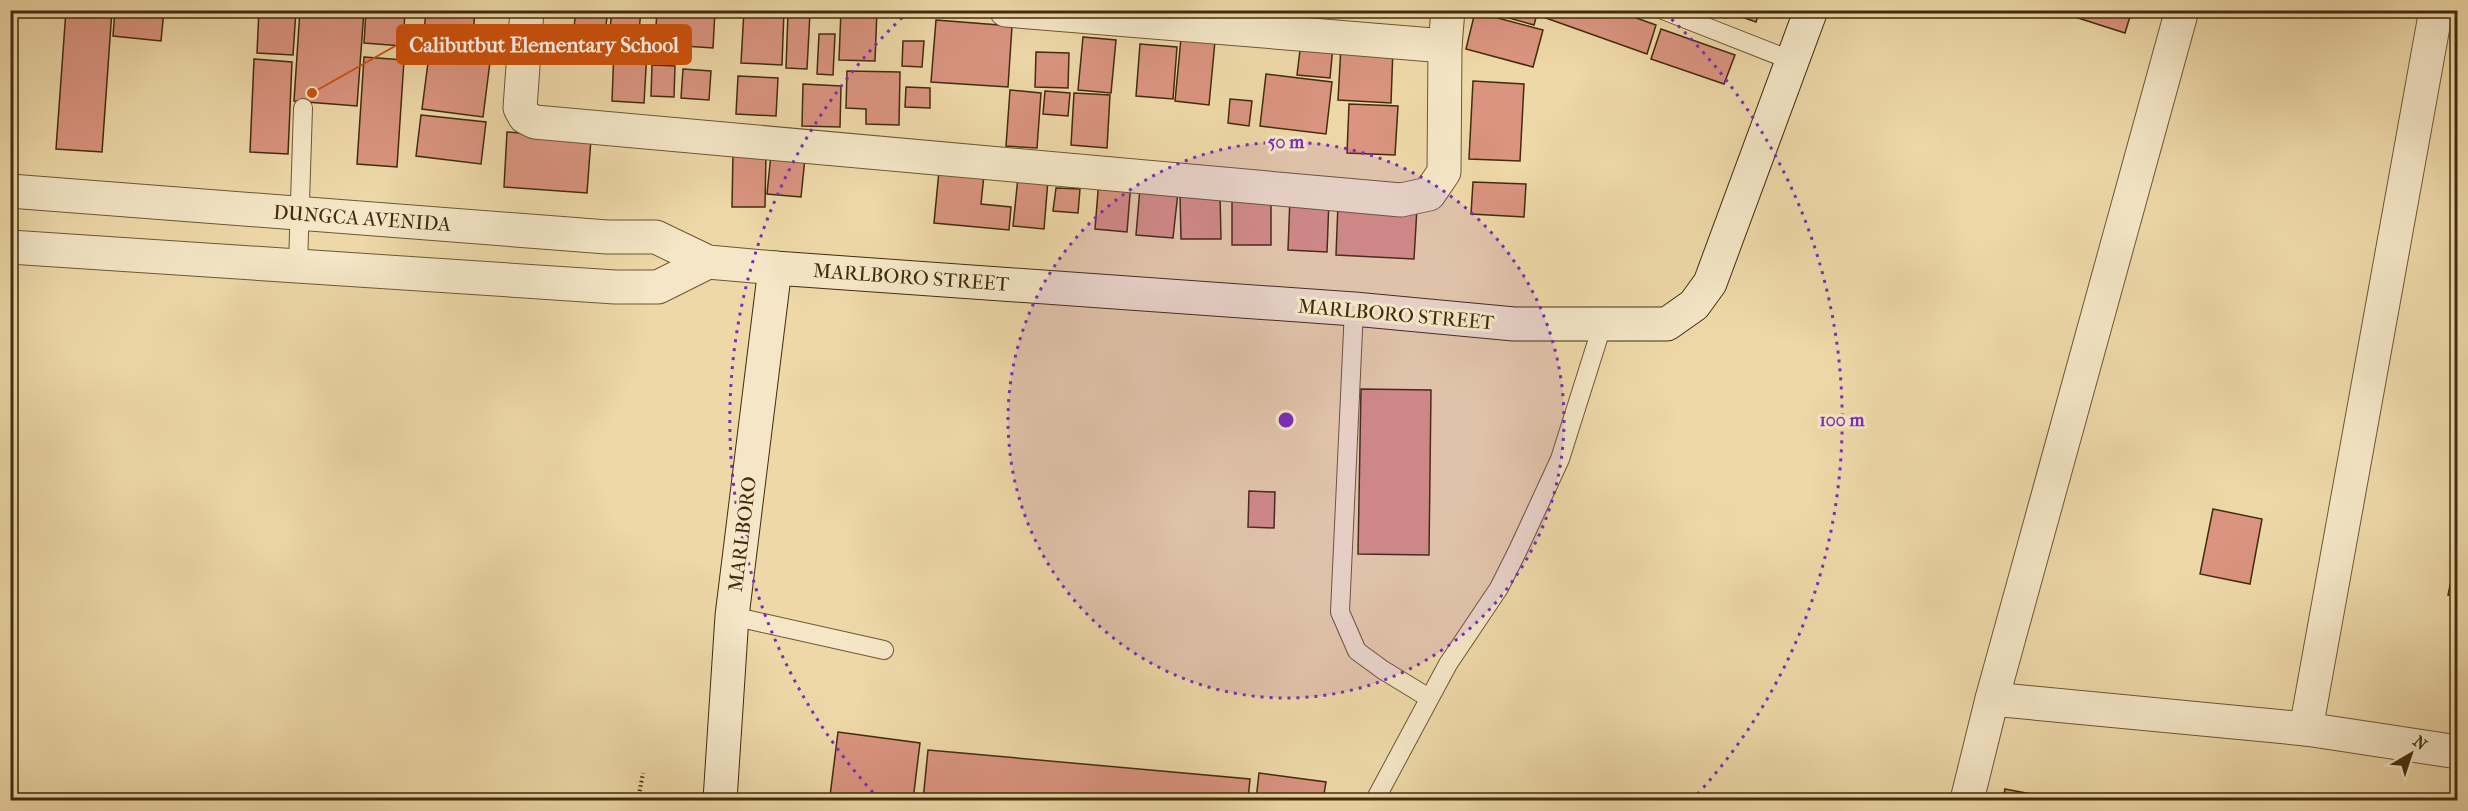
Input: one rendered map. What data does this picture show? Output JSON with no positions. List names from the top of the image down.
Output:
{
  "streets": {
    "street": ["DUNGCA AVENIDA", "MARLBORO STREET", "MARLBORO"]
  },
  "crossings": [
    ["DUNGCA AVENIDA", "MARLBORO STREET"],
    ["DUNGCA AVENIDA", "MARLBORO"],
    ["MARLBORO STREET", "MARLBORO"]
  ],
  "places": ["Calibutbut Elementary School"],
  "north": "top right",
  "rings": ["50 m", "100 m"]
}
